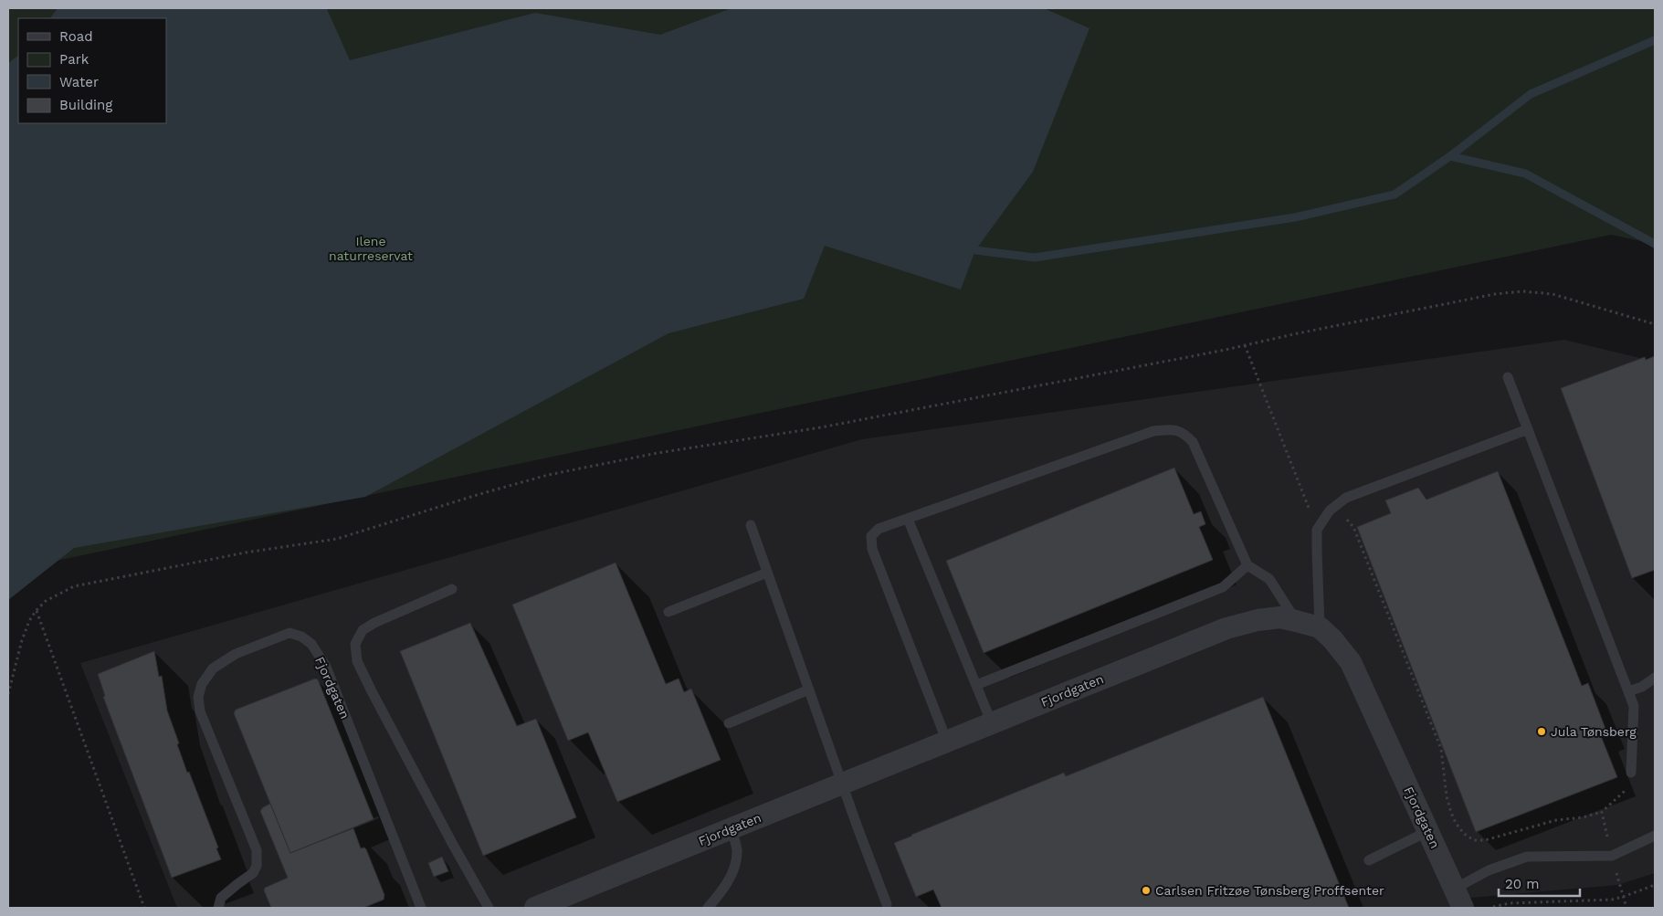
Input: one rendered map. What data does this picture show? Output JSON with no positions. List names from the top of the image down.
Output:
{
  "streets": {
    "street": ["Fjordgaten"]
  },
  "parks": ["Ilene naturreservat"],
  "places": ["Jula Tønsberg", "Carlsen Fritzøe Tønsberg Proffsenter"],
  "legend": [
    "Road",
    "Park",
    "Water",
    "Building"
  ],
  "scale_bar": "20 m"
}
